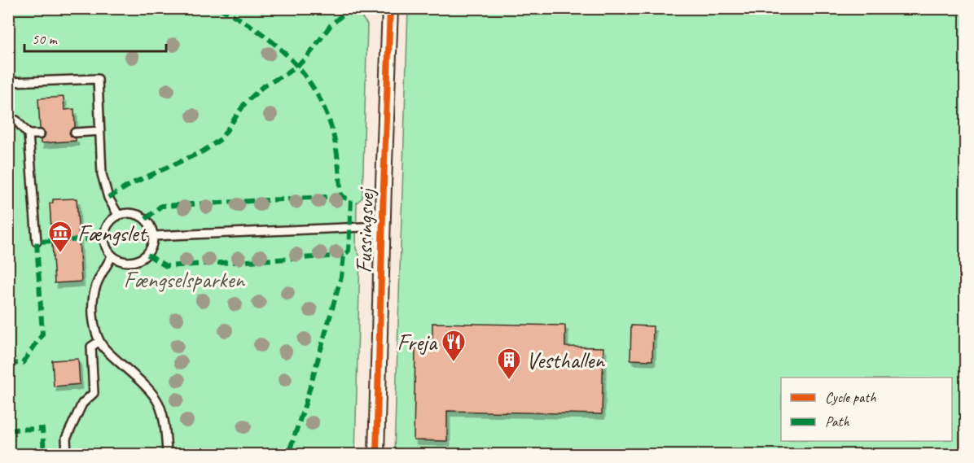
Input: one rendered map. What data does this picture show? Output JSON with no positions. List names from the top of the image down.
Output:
{
  "streets": {
    "street": ["Fussingsvej"]
  },
  "parks": ["Fængselsparken"],
  "places": {
    "museum": ["Fængslet"],
    "restaurant": ["Freja"],
    "building": ["Vesthallen"]
  },
  "legend": ["Cycle path", "Path"],
  "scale_bar": "50 m"
}
